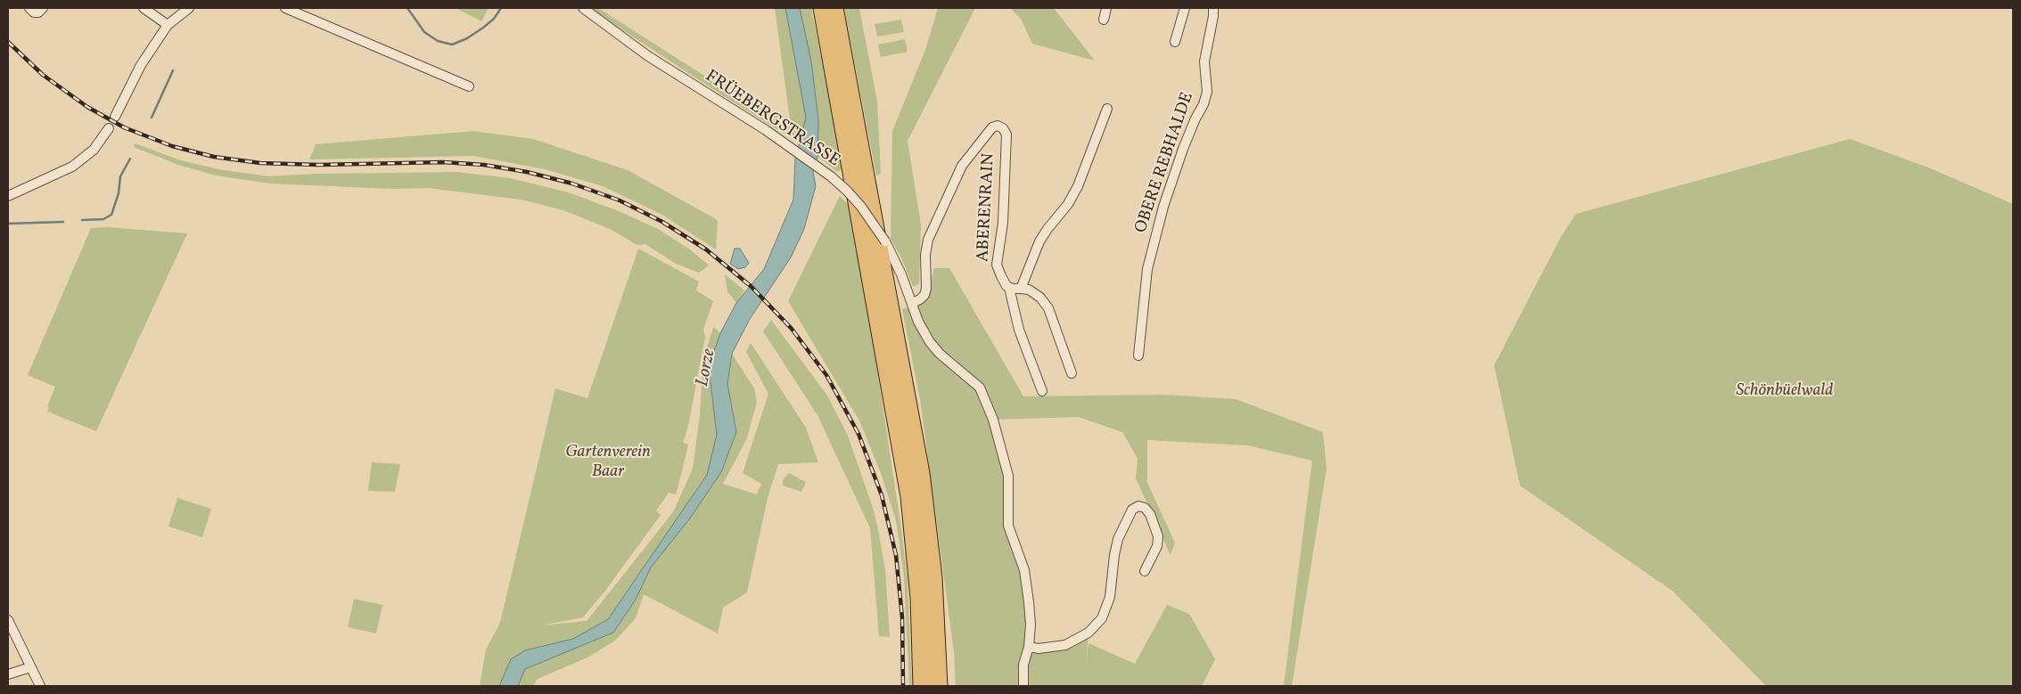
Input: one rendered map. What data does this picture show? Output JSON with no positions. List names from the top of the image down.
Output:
{
  "streets": {
    "street": ["FRÜEBERGSTRASSE", "OBERE REBHALDE", "ABERENRAIN"]
  },
  "crossings": [
    ["FRÜEBERGSTRASSE", "ABERENRAIN"]
  ],
  "water": ["Lorze"],
  "parks": ["Schönbüelwald", "Gartenverein Baar"]
}
